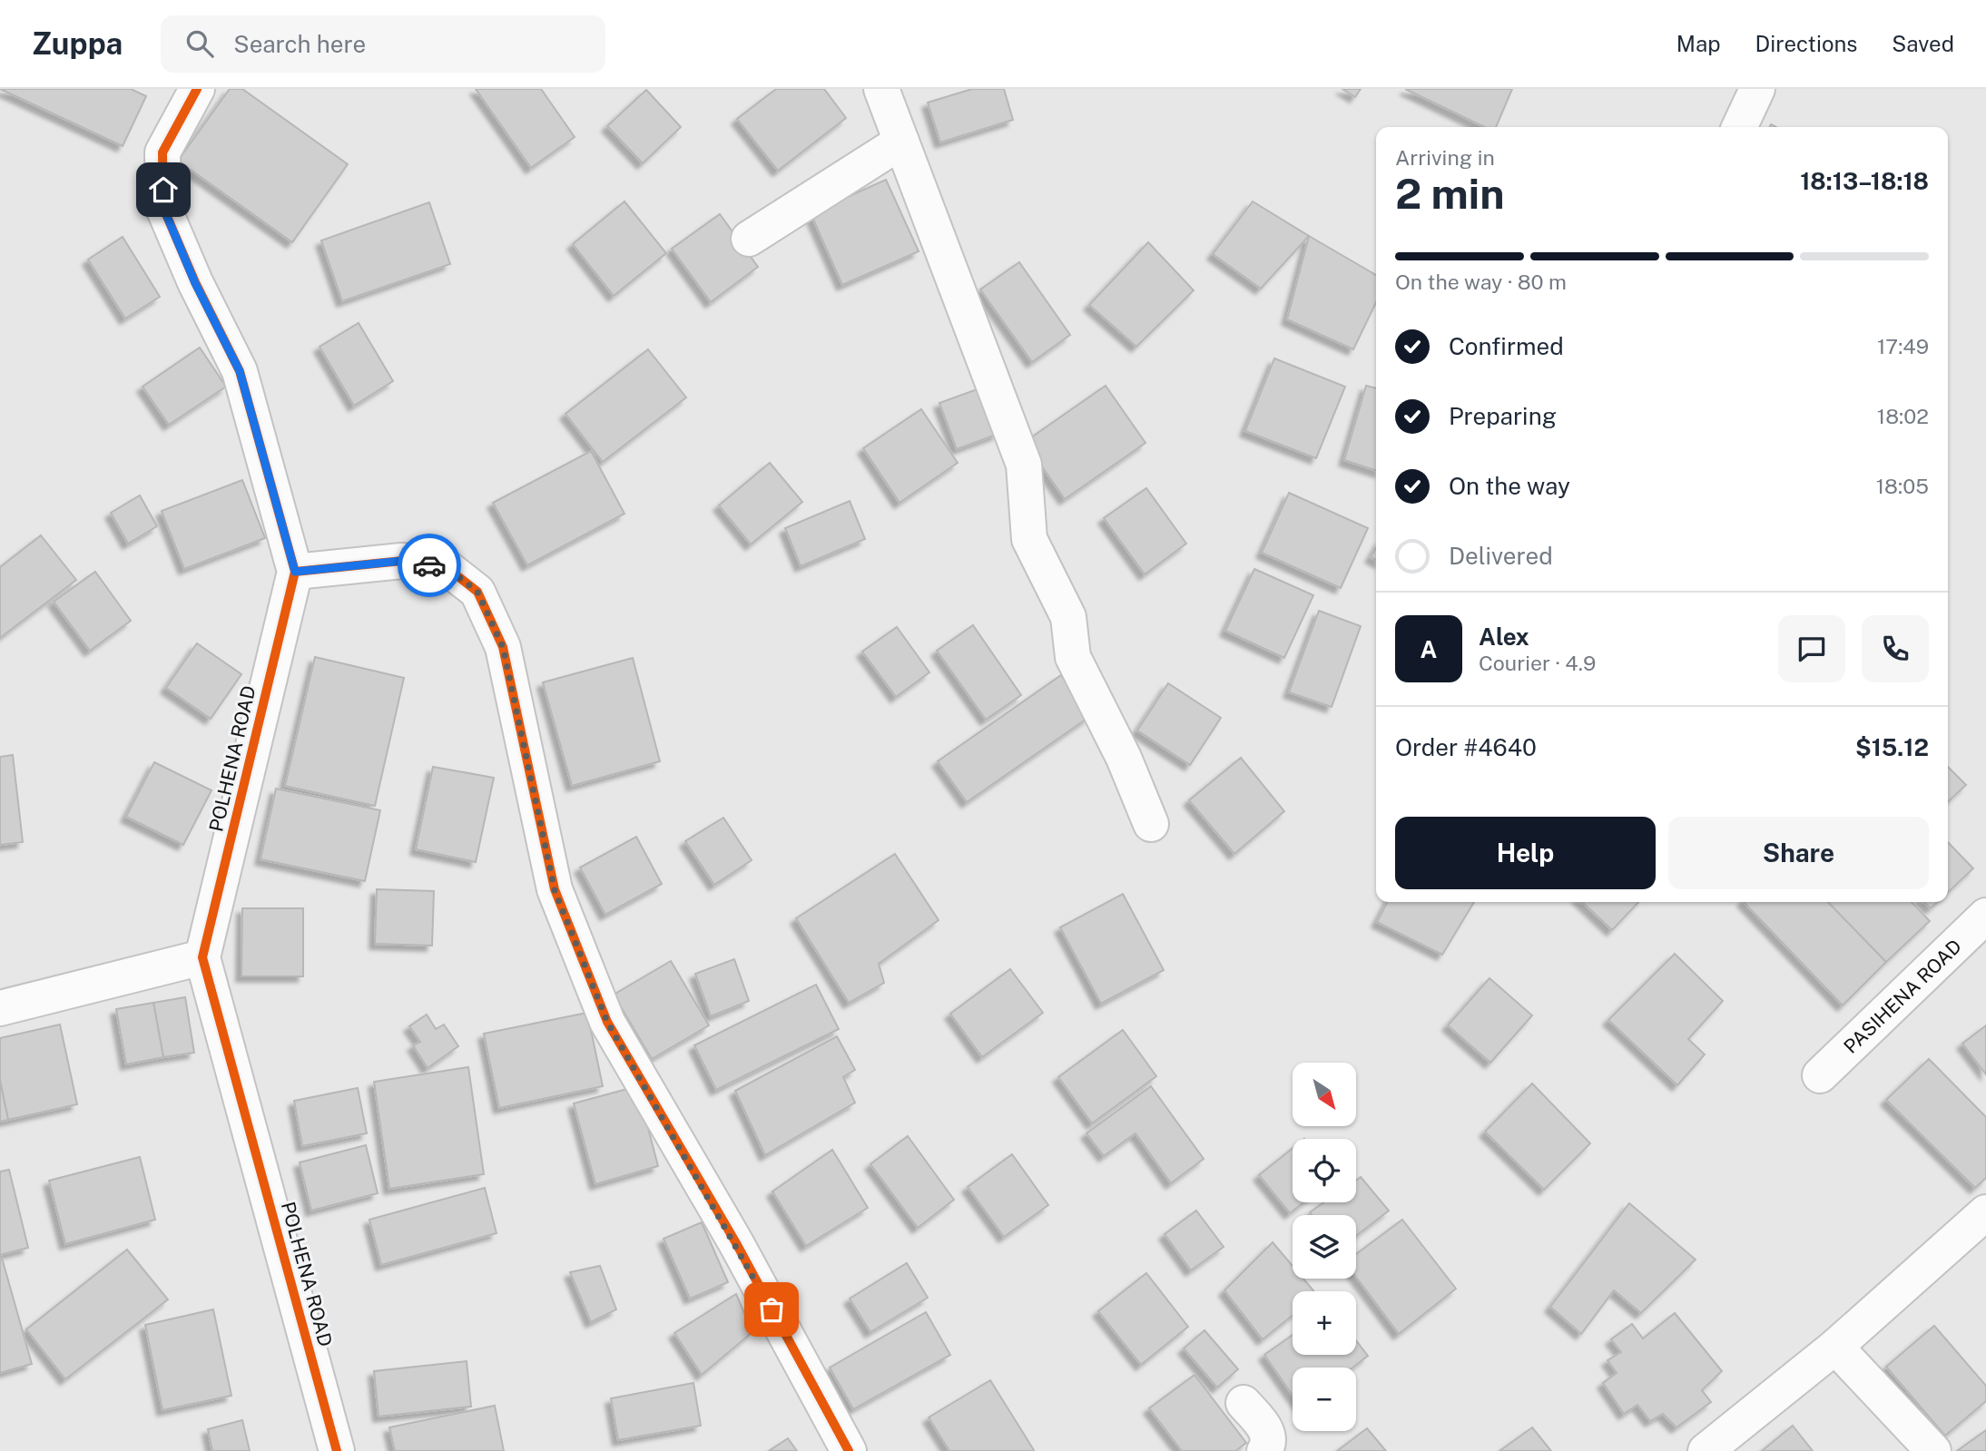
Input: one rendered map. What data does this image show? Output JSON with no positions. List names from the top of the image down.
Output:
{
  "streets": {
    "street": ["POLHENA ROAD", "PASIHENA ROAD"]
  },
  "north": "bottom right",
  "page": {
    "header": "Zuppa",
    "search": "Search here",
    "nav": ["Map", "Directions", "Saved"],
    "heading": ["2 min", "Arriving in", "18:13–18:18"],
    "panel": [
      "Alex",
      "Courier · 4.9",
      "Order #4640",
      "$15.12"
    ],
    "bar": "On the way · 80 m",
    "list": [
      ["Confirmed", "17:49"],
      ["Preparing", "18:02"],
      ["On the way", "18:05"],
      "Delivered"
    ],
    "round": "A",
    "buttons": ["Help", "Share"],
    "map_buttons": ["+", "−"]
  }
}
